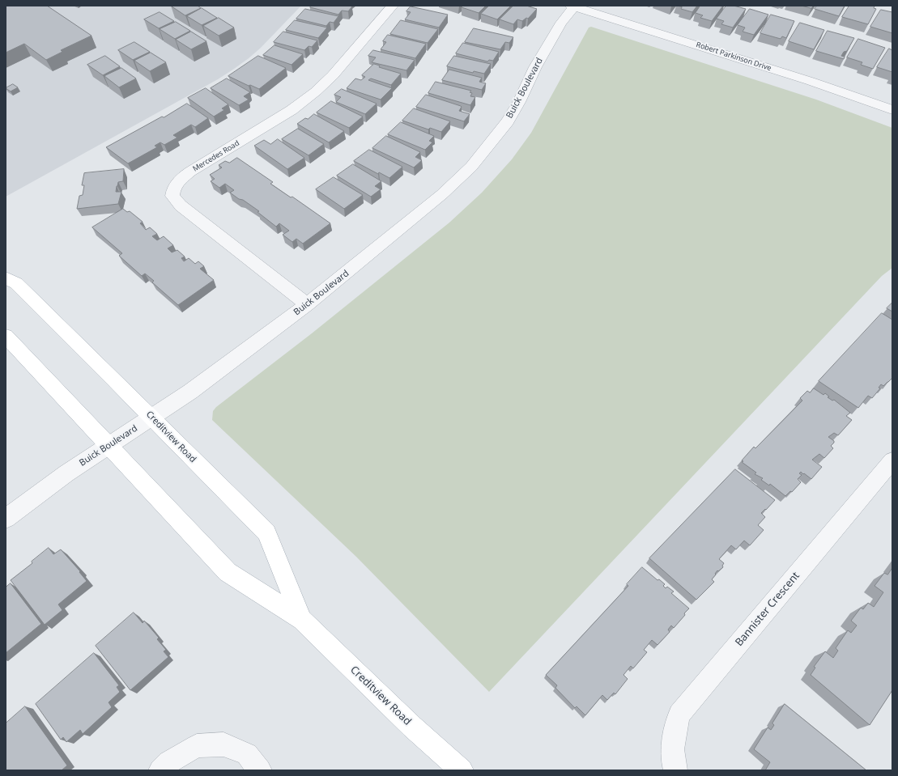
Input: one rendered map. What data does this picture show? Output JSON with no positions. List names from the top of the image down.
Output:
{
  "streets": {
    "main road": ["Creditview Road"],
    "street": [
      "Robert Parkinson Drive",
      "Buick Boulevard",
      "Mercedes Road",
      "Bannister Crescent"
    ]
  },
  "crossings": [
    ["Robert Parkinson Drive", "Buick Boulevard"],
    ["Buick Boulevard", "Mercedes Road"],
    ["Buick Boulevard", "Creditview Road"]
  ]
}
